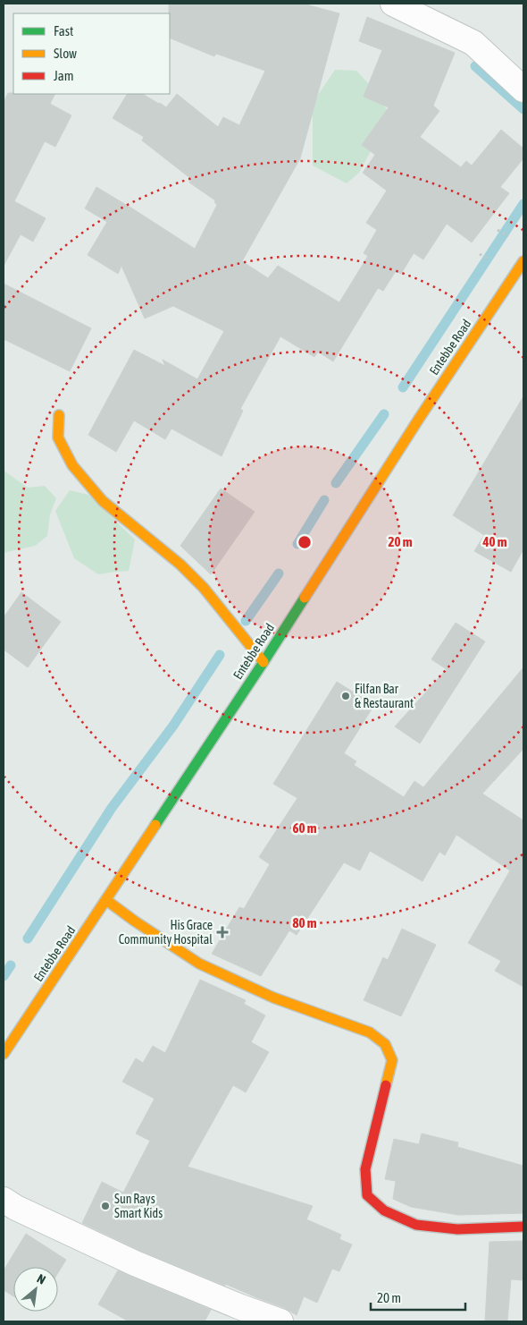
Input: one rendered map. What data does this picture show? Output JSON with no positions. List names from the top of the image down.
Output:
{
  "streets": {
    "street": ["Entebbe Road"]
  },
  "places": {
    "other": ["Filfan Bar & Restaurant", "Sun Rays Smart Kids"],
    "health": ["His Grace Community Hospital"]
  },
  "legend": ["Fast", "Slow", "Jam"],
  "scale_bar": "20 m",
  "north": "top right",
  "rings": [
    "20 m",
    "40 m",
    "60 m",
    "80 m"
  ]
}
